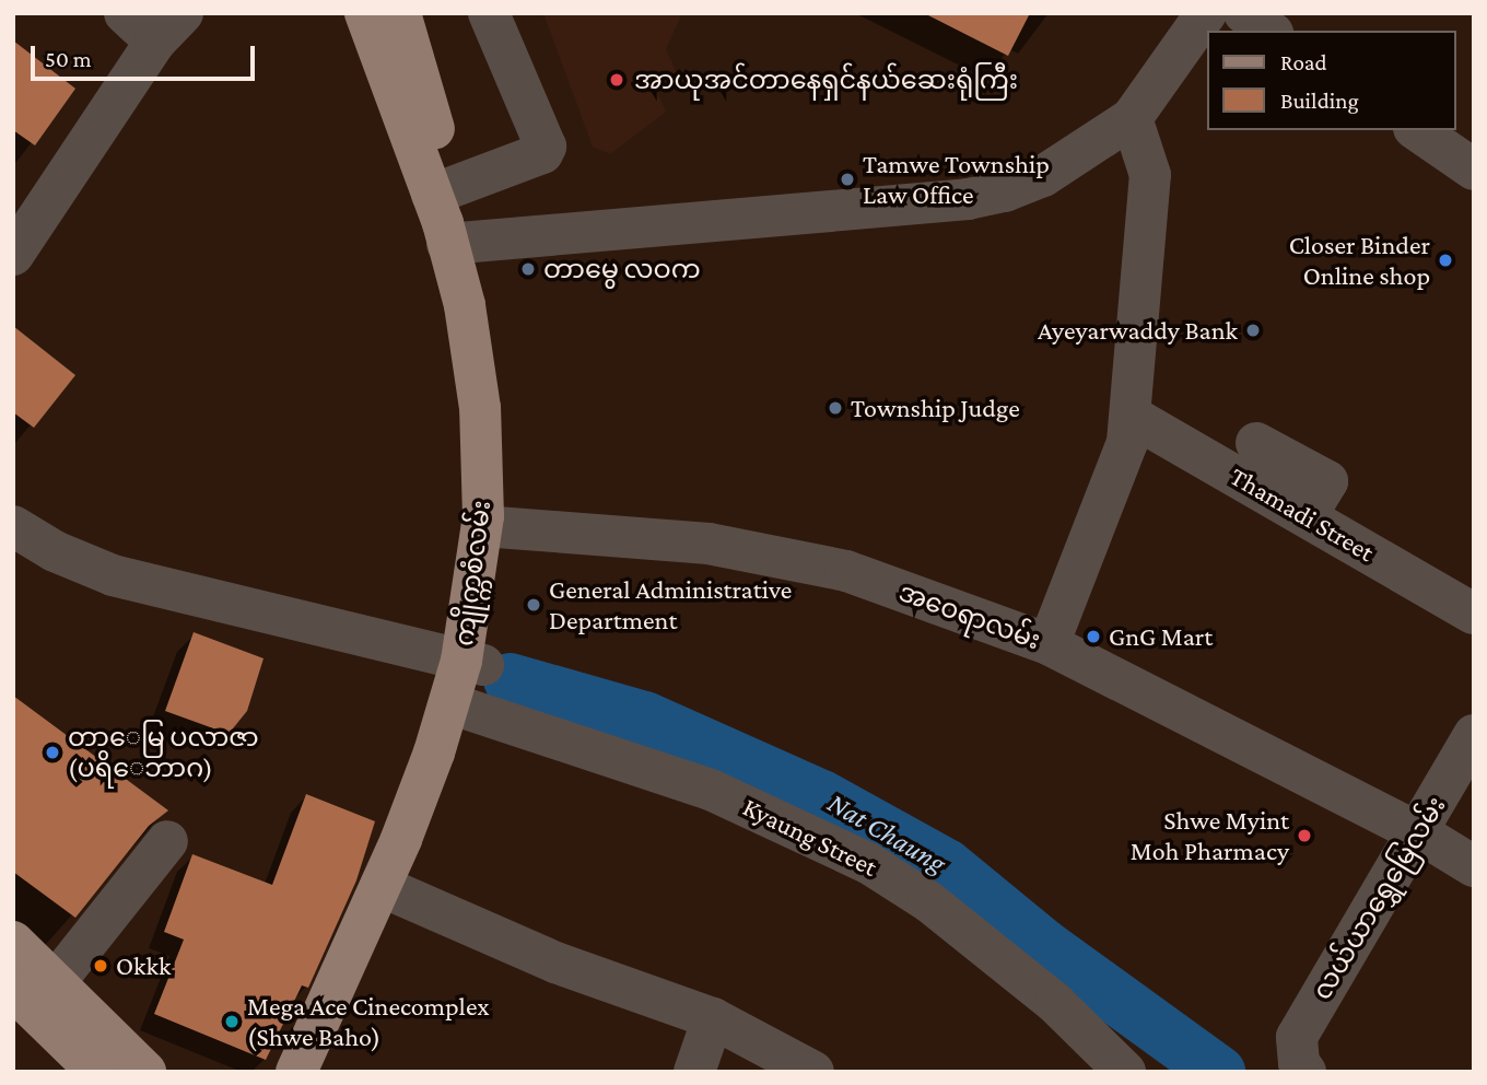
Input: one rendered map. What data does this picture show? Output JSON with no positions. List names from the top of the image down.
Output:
{
  "streets": {
    "main road": ["ကျိုက္ကစံလမ်း"],
    "street": [
      "Thamadi Street",
      "အဝေရာလမ်း",
      "Kyaung Street",
      "လယ်ယာရွှေမြေလမ်း"
    ]
  },
  "crossings": [
    ["ကျိုက္ကစံလမ်း", "အဝေရာလမ်း"],
    ["ကျိုက္ကစံလမ်း", "Kyaung Street"],
    ["အဝေရာလမ်း", "လယ်ယာရွှေမြေလမ်း"]
  ],
  "water": ["Nat Chaung"],
  "places": [
    "အာယုအင်တာနေရှင်နယ်ဆေးရုံကြီး",
    "Tamwe Township Law Office",
    "Closer Binder Online shop",
    "တာမွေ လဝက",
    "Ayeyarwaddy Bank",
    "Township Judge",
    "General Administrative Department",
    "GnG Mart",
    "တာေမြ ပလာဇာ (ပရိေဘာဂ)",
    "Shwe Myint Moh Pharmacy",
    "Okkk",
    "Mega Ace Cinecomplex (Shwe Baho)"
  ],
  "legend": ["Road", "Building"],
  "scale_bar": "50 m"
}
